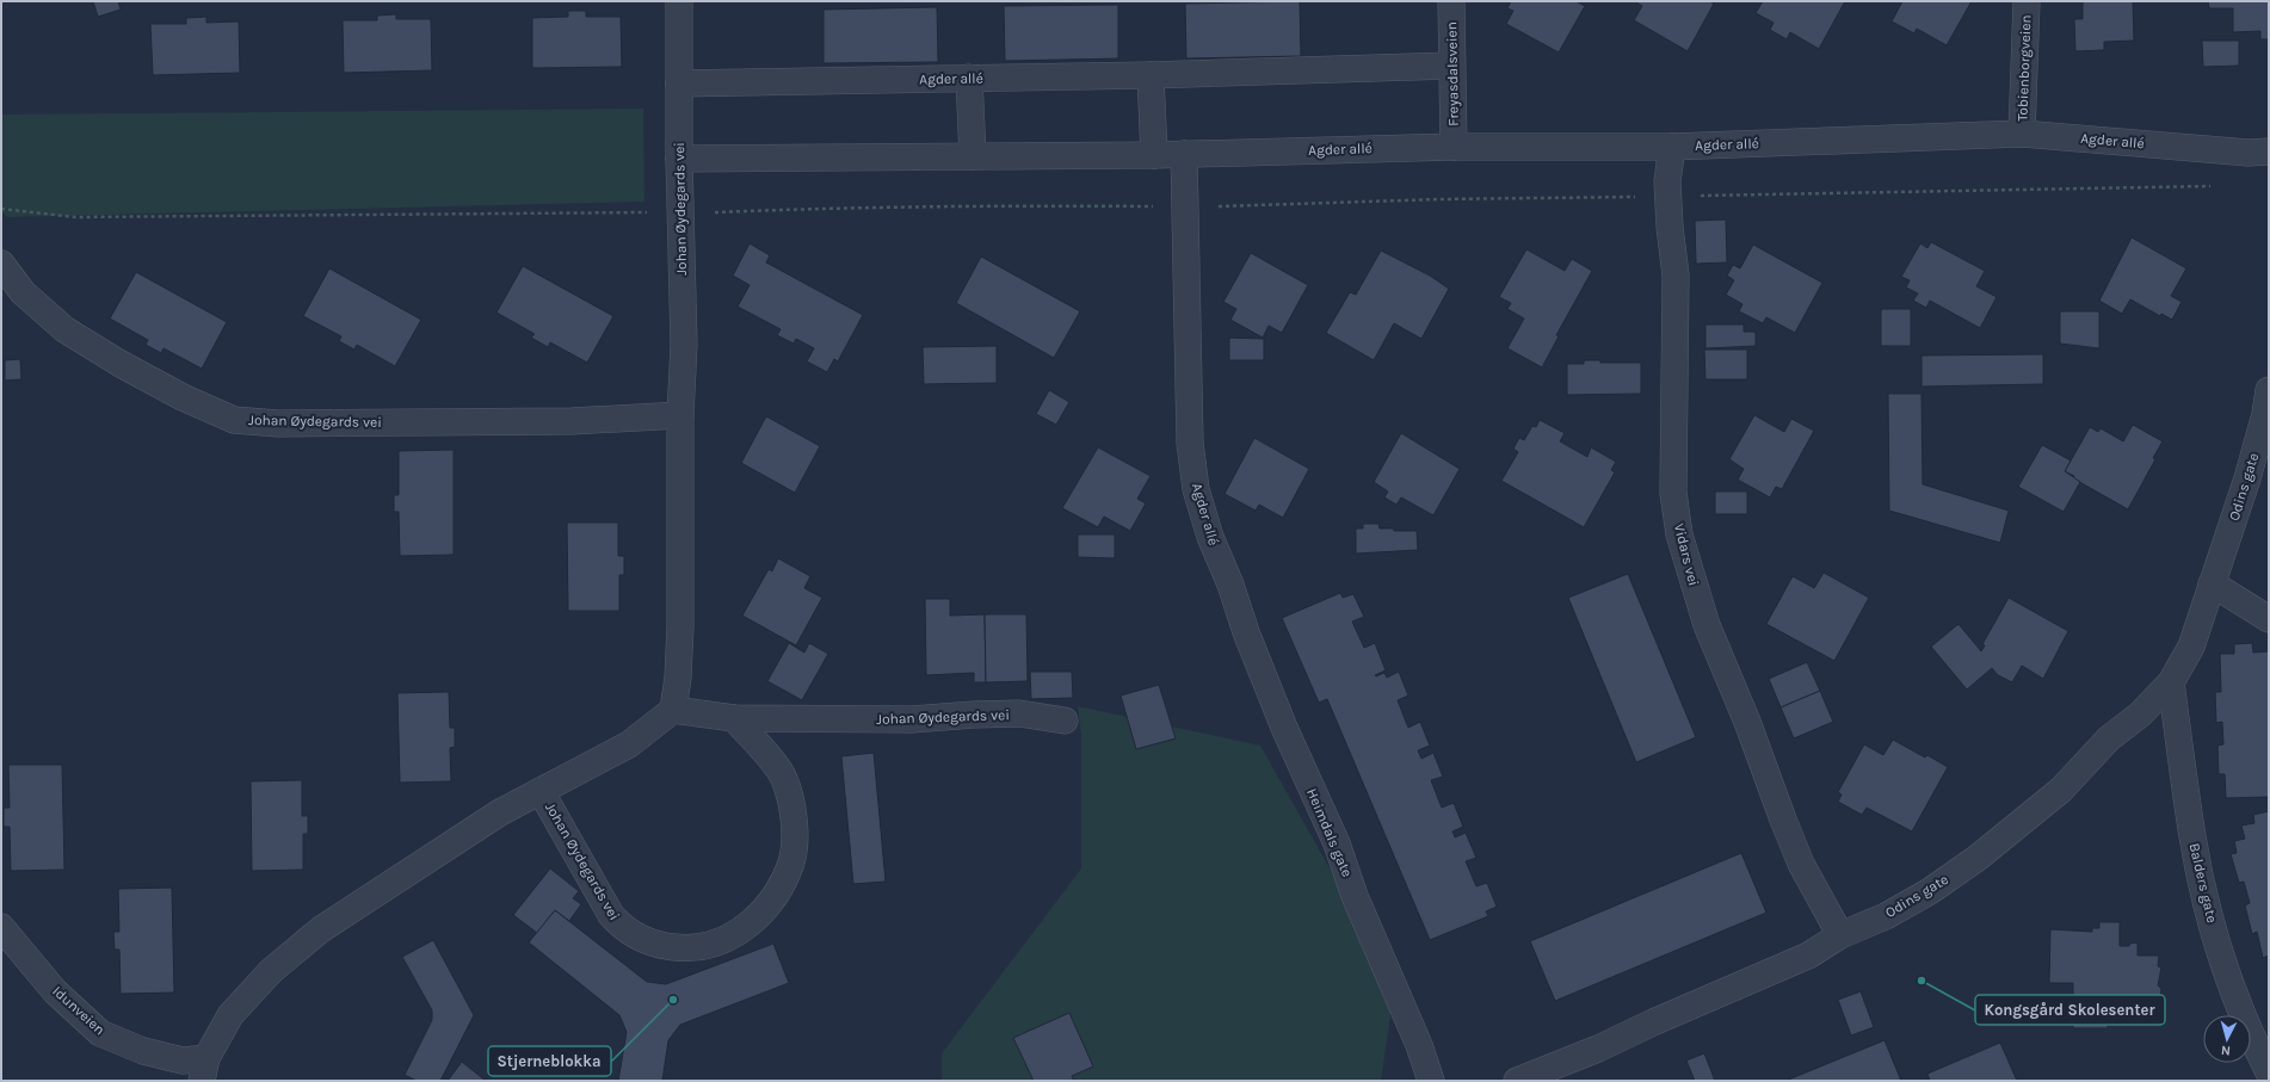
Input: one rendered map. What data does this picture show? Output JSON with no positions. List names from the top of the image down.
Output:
{
  "streets": {
    "street": [
      "Tobienborgveien",
      "Freyasdalsveien",
      "Agder allé",
      "Johan Øydegards vei",
      "Odins gate",
      "Vidars vei",
      "Heimdals gate",
      "Balders gate",
      "Idunveien"
    ]
  },
  "crossings": [
    ["Tobienborgveien", "Agder allé"],
    ["Freyasdalsveien", "Agder allé"],
    ["Agder allé", "Johan Øydegards vei"],
    ["Agder allé", "Vidars vei"],
    ["Agder allé", "Heimdals gate"],
    ["Johan Øydegards vei", "Idunveien"],
    ["Odins gate", "Vidars vei"],
    ["Odins gate", "Balders gate"]
  ],
  "places": ["Kongsgård Skolesenter", "Stjerneblokka"],
  "north": "bottom"
}
